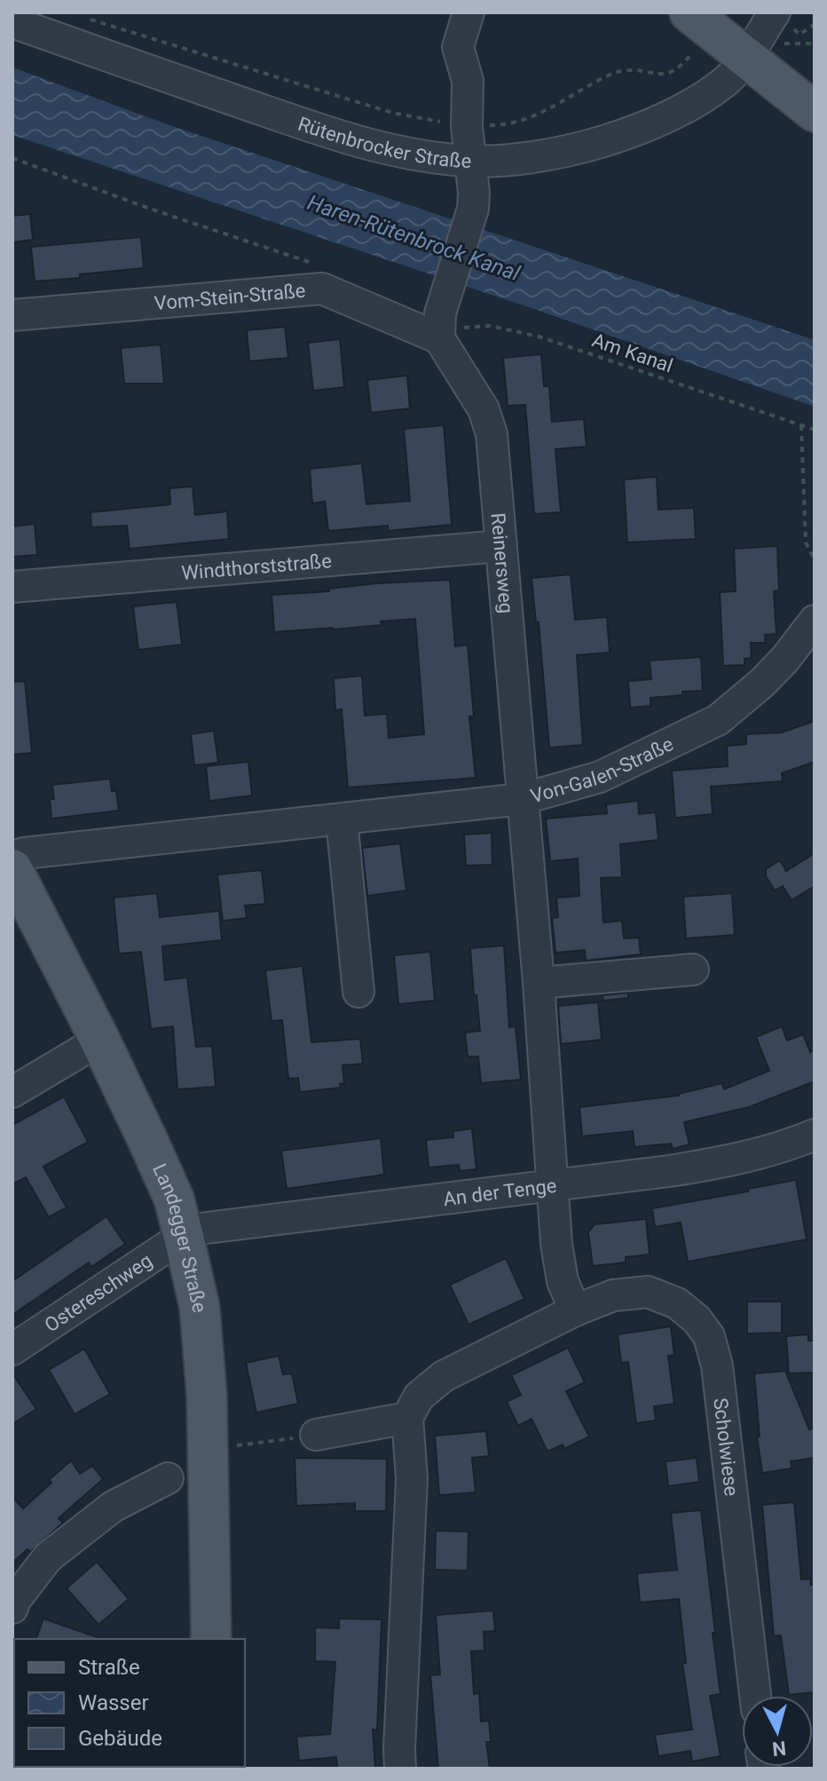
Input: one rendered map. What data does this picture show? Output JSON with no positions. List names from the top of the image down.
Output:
{
  "streets": {
    "main road": ["Landegger Straße"],
    "street": [
      "Rütenbrocker Straße",
      "Vom-Stein-Straße",
      "Reinersweg",
      "Windthorststraße",
      "Von-Galen-Straße",
      "An der Tenge",
      "Ostereschweg",
      "Scholwiese"
    ],
    "path": ["Am Kanal"]
  },
  "crossings": [
    ["Vom-Stein-Straße", "Am Kanal"],
    ["Vom-Stein-Straße", "Reinersweg"],
    ["Am Kanal", "Reinersweg"],
    ["Reinersweg", "Windthorststraße"],
    ["Reinersweg", "Von-Galen-Straße"],
    ["Reinersweg", "An der Tenge"],
    ["An der Tenge", "Landegger Straße"],
    ["An der Tenge", "Ostereschweg"],
    ["Landegger Straße", "Ostereschweg"]
  ],
  "water": ["Haren-Rütenbrock Kanal"],
  "legend": ["Straße", "Wasser", "Gebäude"],
  "north": "bottom"
}
